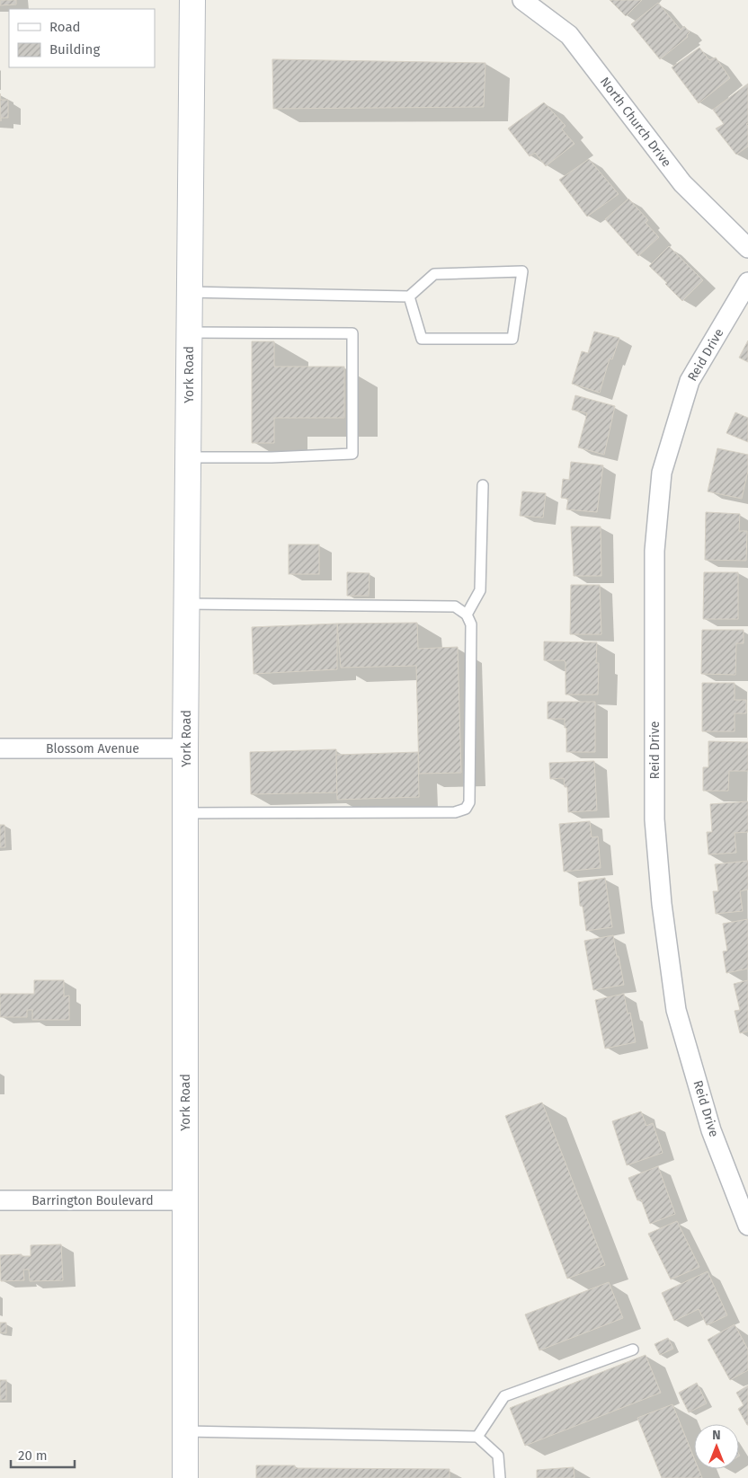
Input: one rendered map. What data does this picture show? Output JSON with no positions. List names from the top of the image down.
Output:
{
  "streets": {
    "main road": ["York Road"],
    "street": [
      "North Church Drive",
      "Reid Drive",
      "Blossom Avenue",
      "Barrington Boulevard"
    ]
  },
  "crossings": [
    ["York Road", "Blossom Avenue"],
    ["York Road", "Barrington Boulevard"]
  ],
  "legend": ["Road", "Building"],
  "scale_bar": "20 m",
  "north": "top"
}
